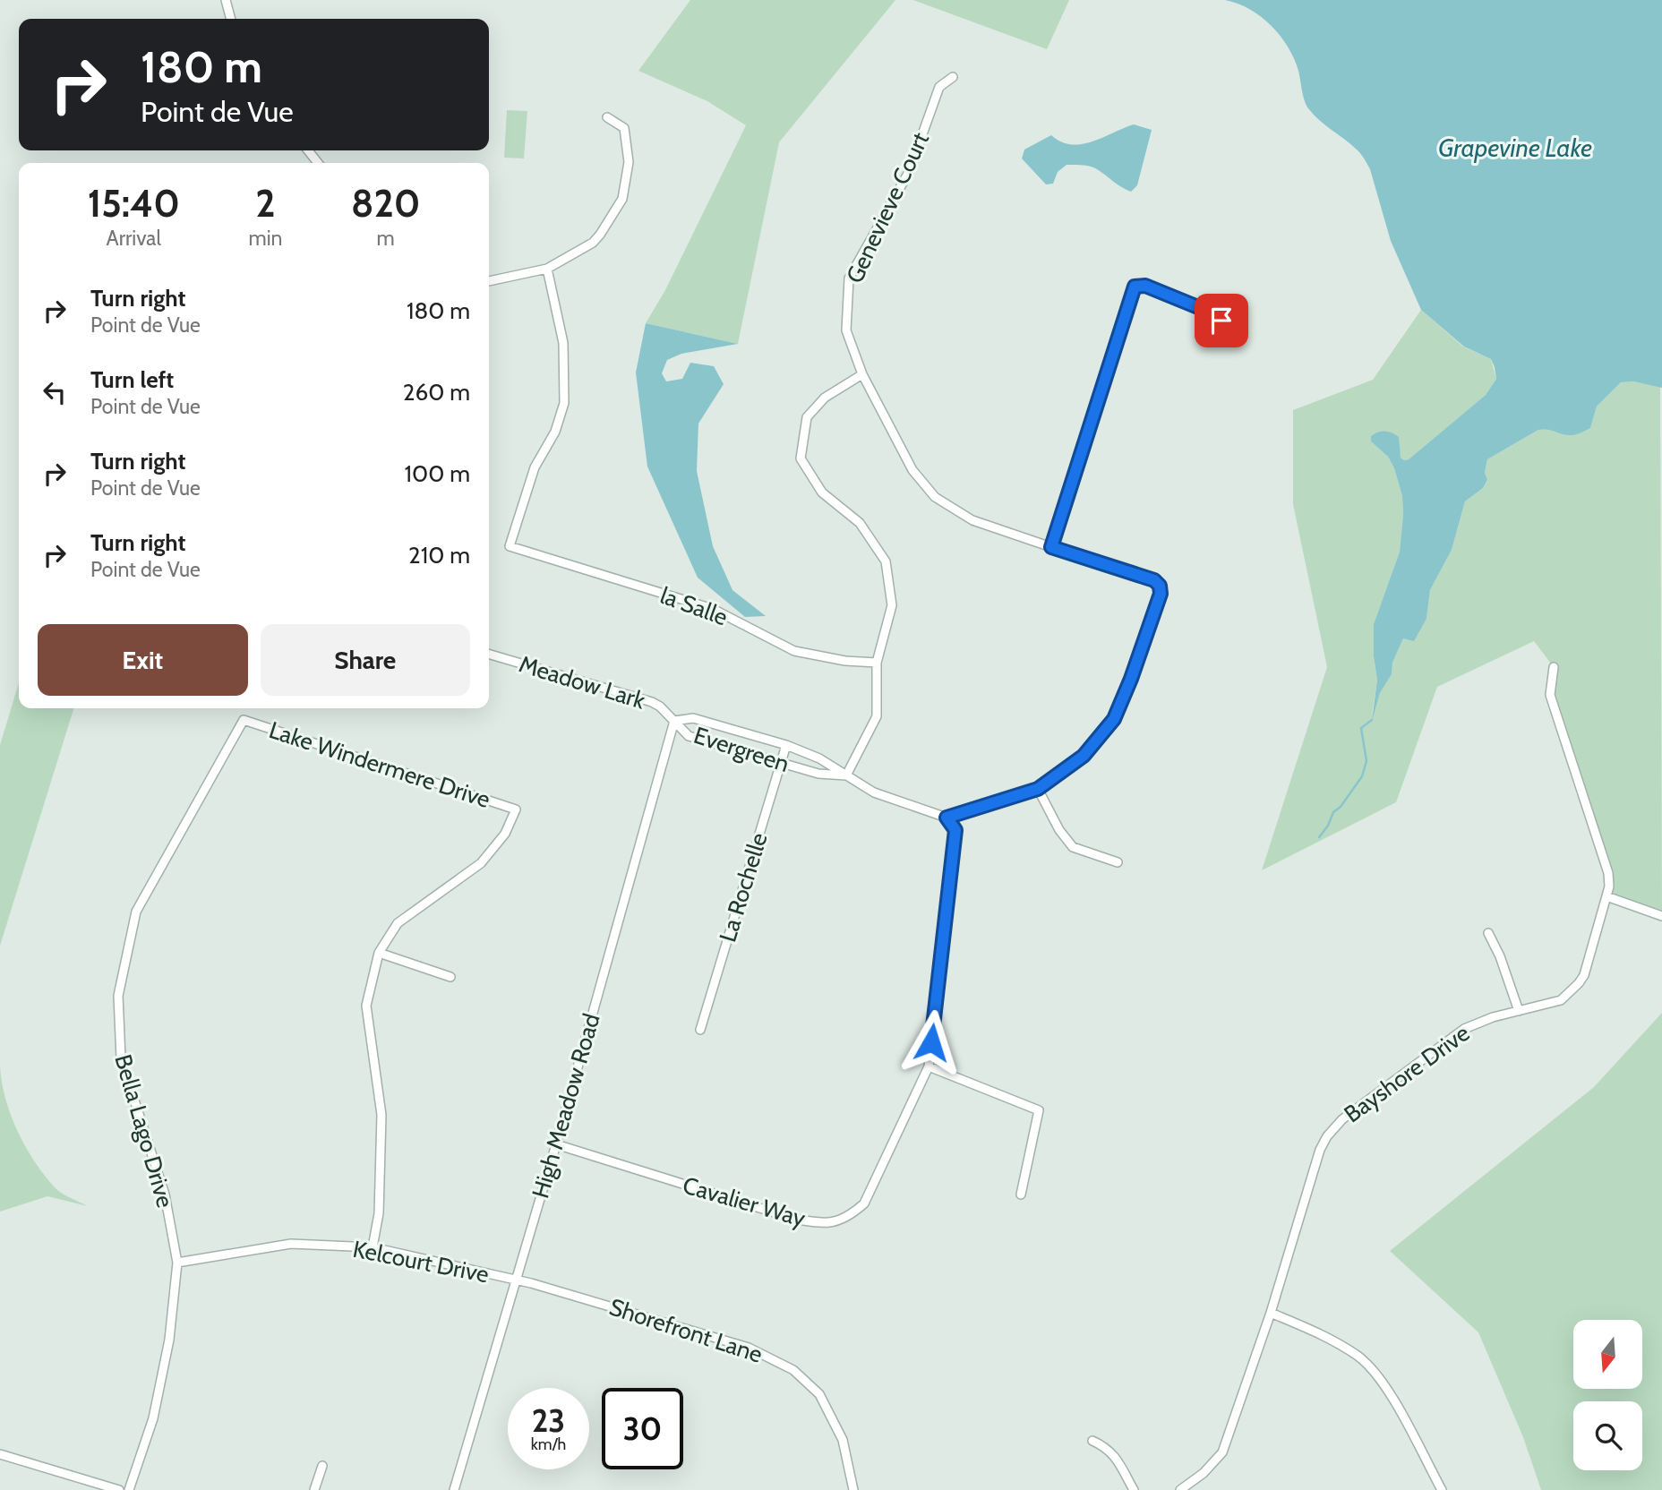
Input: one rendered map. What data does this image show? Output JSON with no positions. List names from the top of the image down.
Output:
{
  "streets": {
    "street": [
      "Genevieve Court",
      "la Salle",
      "Meadow Lark",
      "Evergreen",
      "Lake Windermere Drive",
      "La Rochelle",
      "Bayshore Drive",
      "High Meadow Road",
      "Bella Lago Drive",
      "Cavalier Way",
      "Kelcourt Drive",
      "Shorefront Lane"
    ]
  },
  "crossings": [
    ["Genevieve Court", "Evergreen"],
    ["Genevieve Court", "Cavalier Way"],
    ["Meadow Lark", "Evergreen"],
    ["Meadow Lark", "High Meadow Road"],
    ["Evergreen", "La Rochelle"],
    ["Evergreen", "High Meadow Road"],
    ["Evergreen", "Cavalier Way"],
    ["Lake Windermere Drive", "Bella Lago Drive"],
    ["High Meadow Road", "Cavalier Way"],
    ["High Meadow Road", "Kelcourt Drive"],
    ["High Meadow Road", "Shorefront Lane"],
    ["Bella Lago Drive", "Kelcourt Drive"],
    ["Kelcourt Drive", "Shorefront Lane"]
  ],
  "water": ["Grapevine Lake"],
  "north": "bottom",
  "page": {
    "turn": ["180 m", "Point de Vue"],
    "eta": [
      "15:40",
      "Arrival",
      "2",
      "min",
      "820",
      "m"
    ],
    "list": [
      {
        "name": "Turn right",
        "note": "Point de Vue",
        "value": "180 m"
      },
      {
        "name": "Turn left",
        "note": "Point de Vue",
        "value": "260 m"
      },
      {
        "name": "Turn right",
        "note": "Point de Vue",
        "value": "100 m"
      },
      {
        "name": "Turn right",
        "note": "Point de Vue",
        "value": "210 m"
      }
    ],
    "buttons": ["Exit", "Share"],
    "speed": "23 km/h",
    "limit": "30"
  }
}
